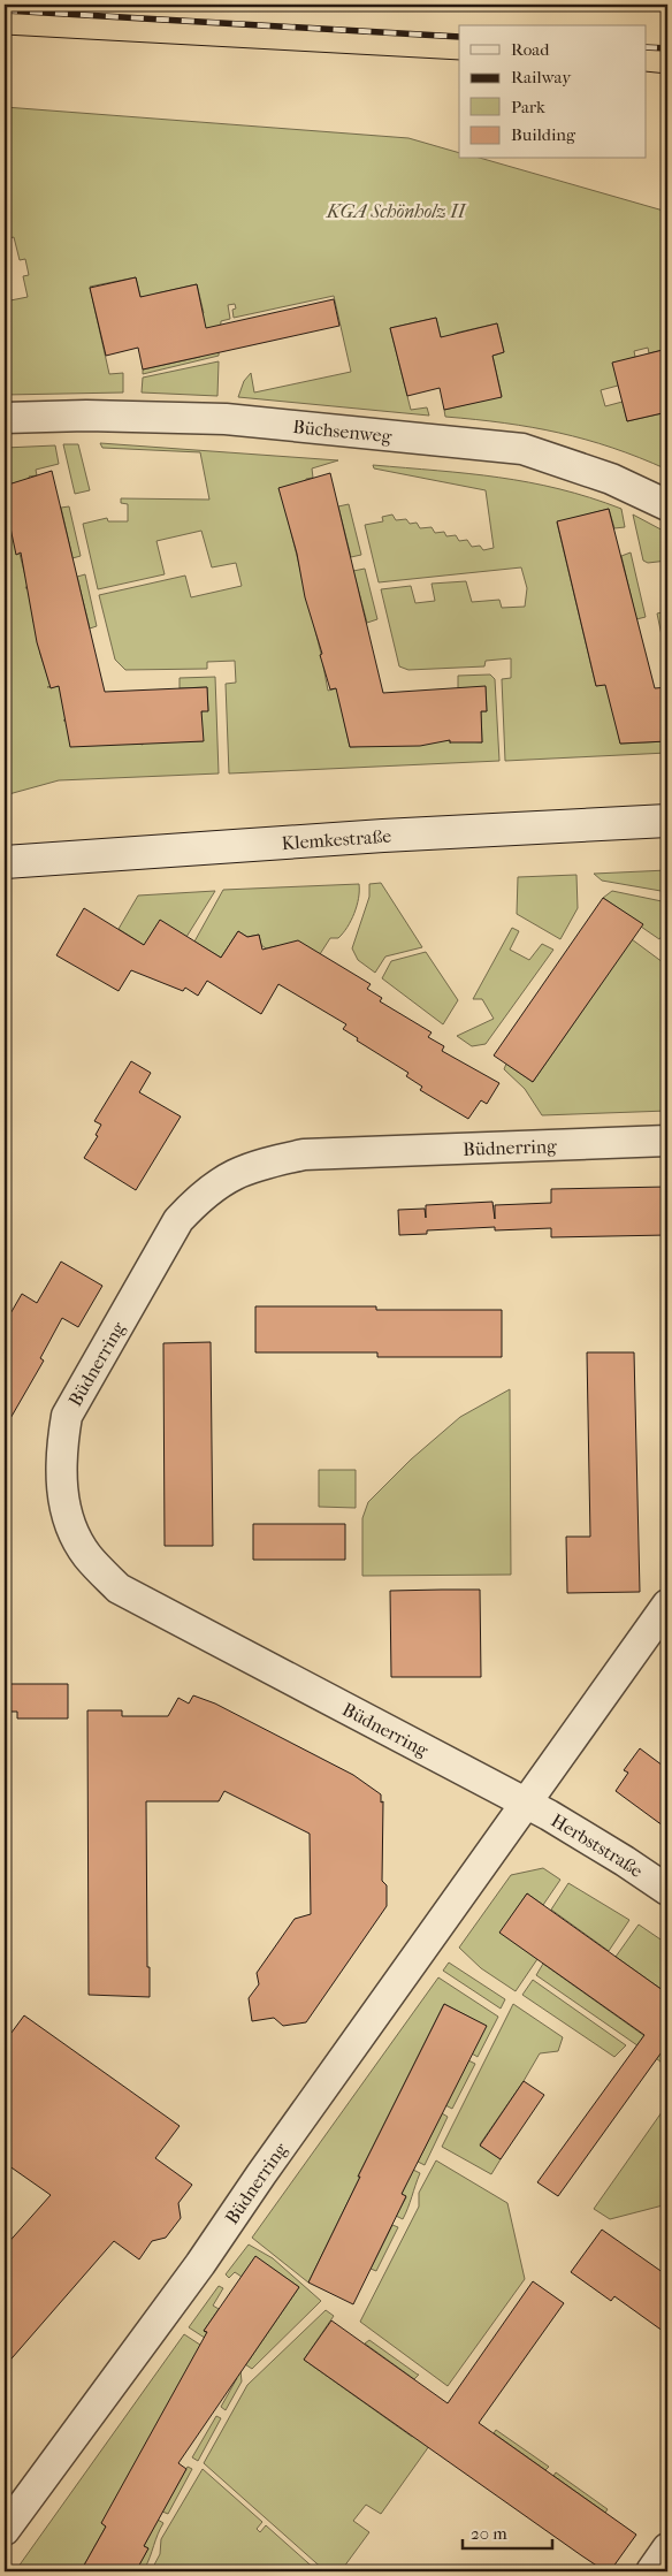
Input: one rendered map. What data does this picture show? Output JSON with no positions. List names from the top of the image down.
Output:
{
  "streets": {
    "street": [
      "Büchsenweg",
      "Klemkestraße",
      "Büdnerring",
      "Herbststraße"
    ]
  },
  "crossings": [
    ["Büdnerring", "Herbststraße"]
  ],
  "parks": ["KGA Schönholz II"],
  "legend": [
    "Road",
    "Railway",
    "Park",
    "Building"
  ],
  "scale_bar": "20 m"
}
